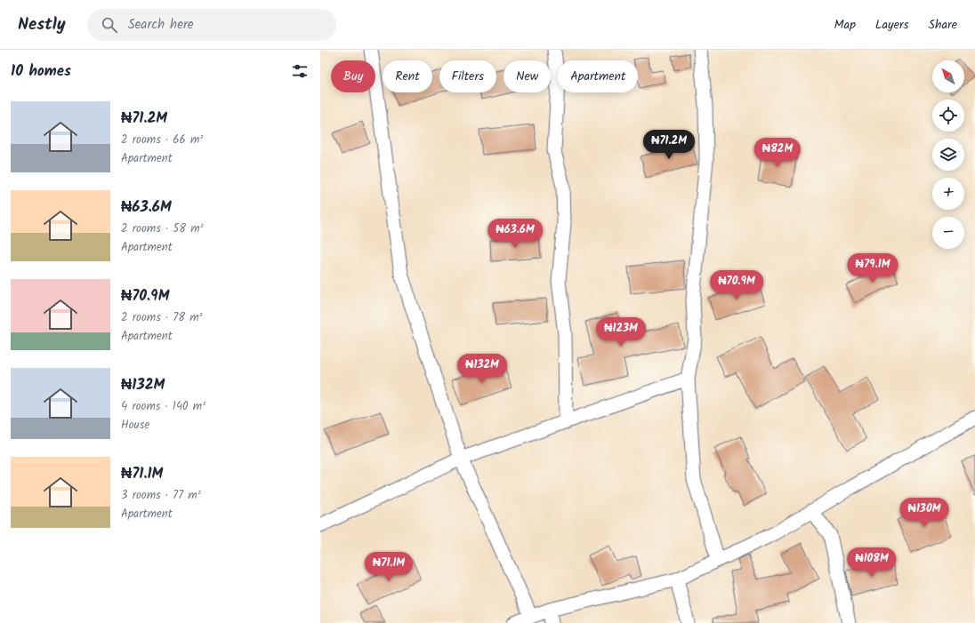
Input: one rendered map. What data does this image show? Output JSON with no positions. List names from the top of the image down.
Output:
{
  "north": "top left",
  "page": {
    "header": "Nestly",
    "search": "Search here",
    "nav": ["Map", "Layers", "Share"],
    "heading": "10 homes",
    "map_buttons": ["+", "−"],
    "chip": [
      "Buy",
      "Rent",
      "Filters",
      "New",
      "Apartment"
    ],
    "list": [
      {
        "name": "₦71.2M",
        "note": "2 rooms · 66 m² · Apartment"
      },
      {
        "name": "₦63.6M",
        "note": "2 rooms · 58 m² · Apartment"
      },
      {
        "name": "₦70.9M",
        "note": "2 rooms · 78 m² · Apartment"
      },
      {
        "name": "₦132M",
        "note": "4 rooms · 140 m² · House"
      },
      {
        "name": "₦71.1M",
        "note": "3 rooms · 77 m² · Apartment"
      }
    ],
    "price": [
      "₦71.2M",
      "₦82M",
      "₦63.6M",
      "₦79.1M",
      "₦70.9M",
      "₦123M",
      "₦132M",
      "₦130M",
      "₦108M",
      "₦71.1M"
    ]
  }
}
